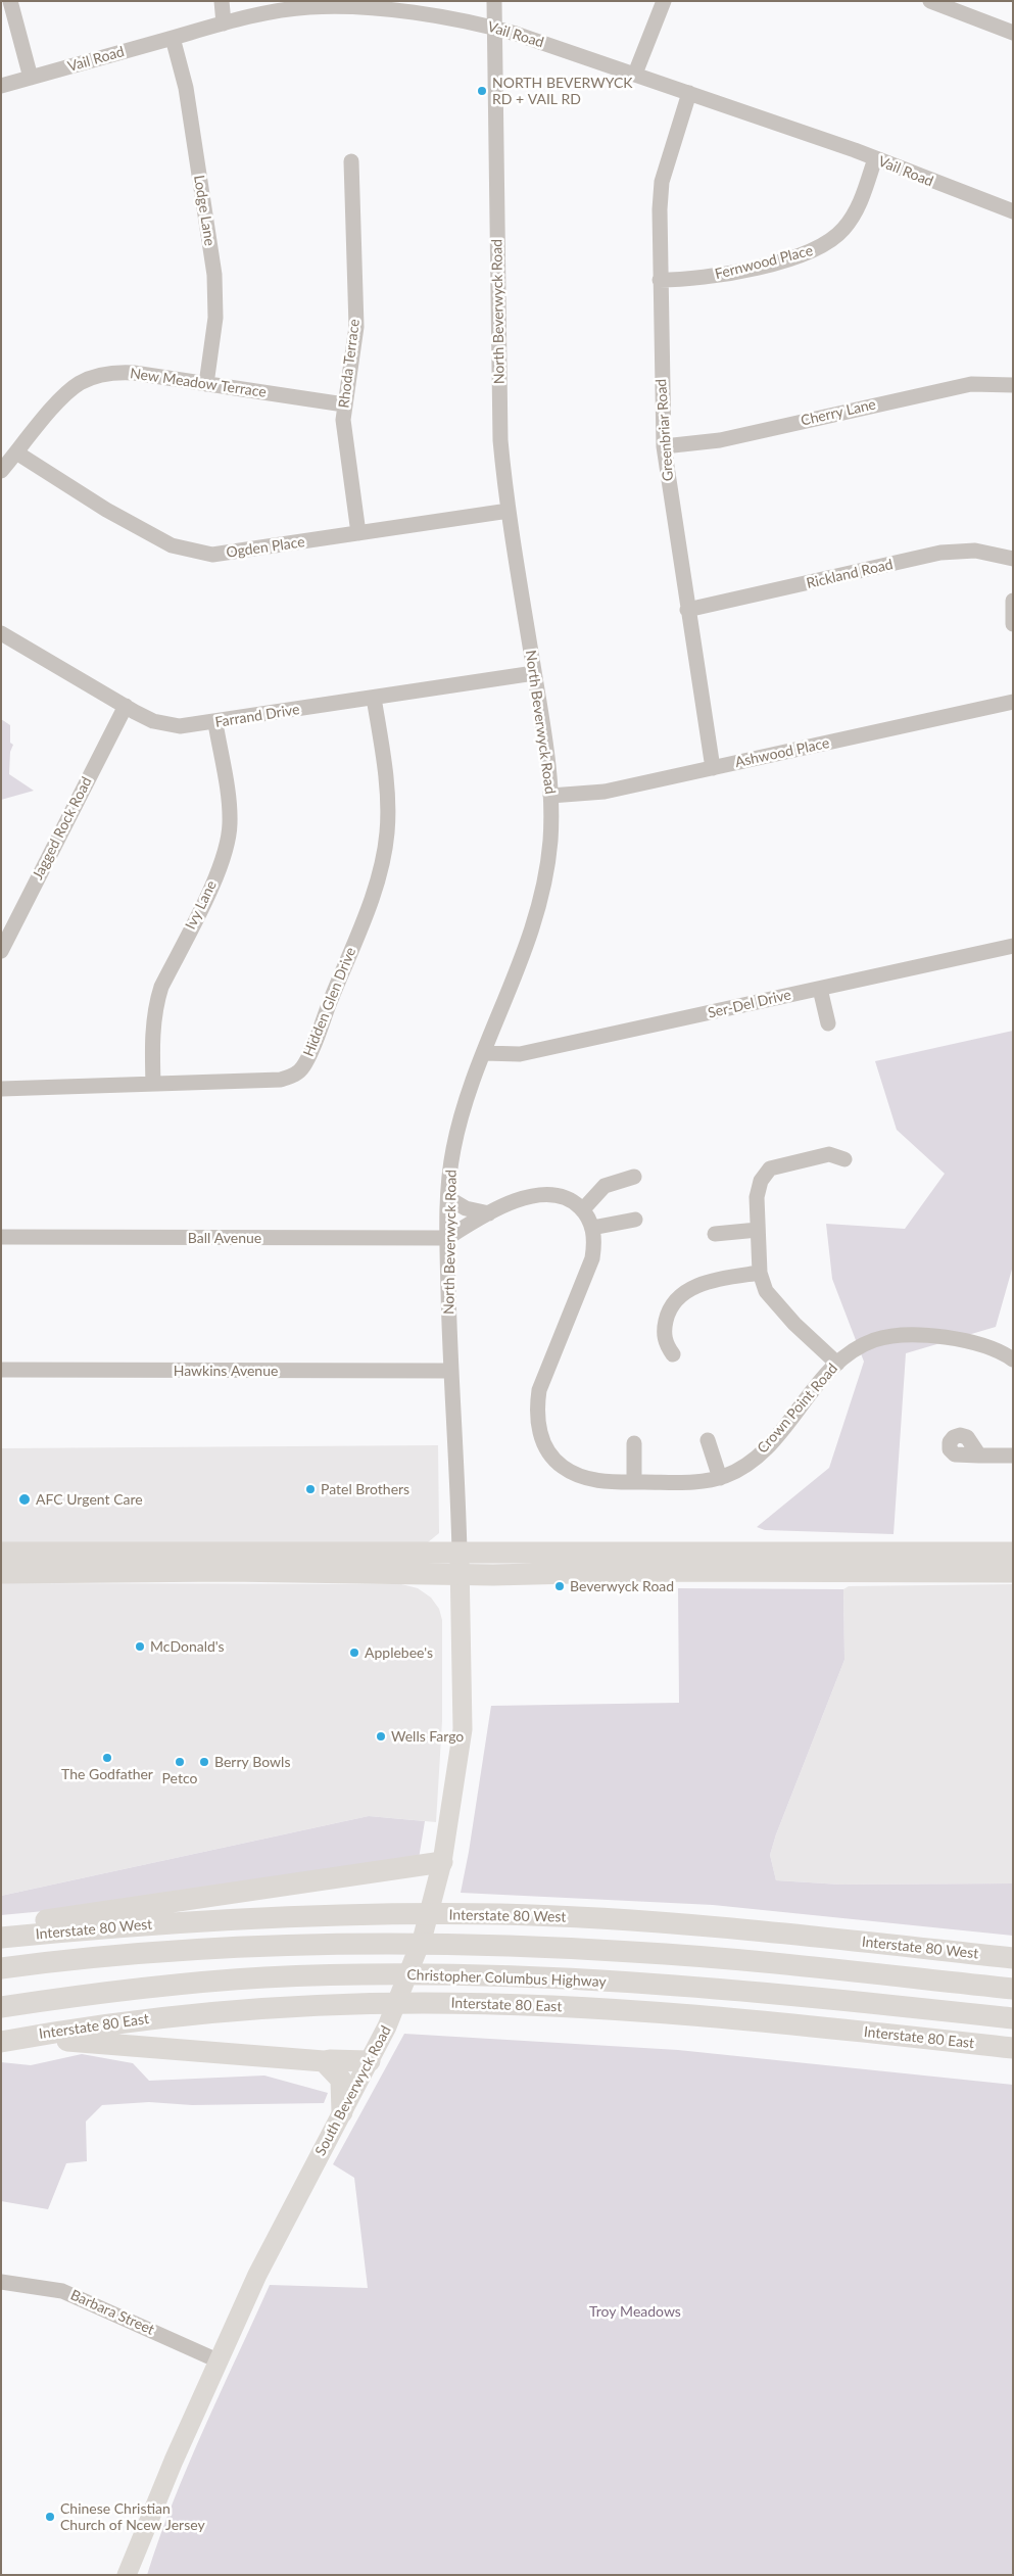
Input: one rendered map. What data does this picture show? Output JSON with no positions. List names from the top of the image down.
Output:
{
  "streets": {
    "highway": ["Interstate 80 West", "Christopher Columbus Highway", "Interstate 80 East"],
    "main road": ["South Beverwyck Road"],
    "street": [
      "Vail Road",
      "Lodge Lane",
      "Fernwood Place",
      "North Beverwyck Road",
      "Rhoda Terrace",
      "New Meadow Terrace",
      "Cherry Lane",
      "Greenbriar Road",
      "Ogden Place",
      "Rickland Road",
      "Farrand Drive",
      "Ashwood Place",
      "Jagged Rock Road",
      "Ivy Lane",
      "Hidden Glen Drive",
      "Ser-Del Drive",
      "Ball Avenue",
      "Hawkins Avenue",
      "Crown Point Road",
      "Barbara Street"
    ]
  },
  "crossings": [
    ["Vail Road", "Lodge Lane"],
    ["Vail Road", "Fernwood Place"],
    ["Vail Road", "North Beverwyck Road"],
    ["Vail Road", "Greenbriar Road"],
    ["Lodge Lane", "New Meadow Terrace"],
    ["Fernwood Place", "Greenbriar Road"],
    ["North Beverwyck Road", "Ogden Place"],
    ["North Beverwyck Road", "Farrand Drive"],
    ["North Beverwyck Road", "Ashwood Place"],
    ["North Beverwyck Road", "Ser-Del Drive"],
    ["North Beverwyck Road", "Ball Avenue"],
    ["North Beverwyck Road", "Hawkins Avenue"],
    ["North Beverwyck Road", "South Beverwyck Road"],
    ["Rhoda Terrace", "New Meadow Terrace"],
    ["Rhoda Terrace", "Ogden Place"],
    ["New Meadow Terrace", "Ogden Place"],
    ["Cherry Lane", "Greenbriar Road"],
    ["Greenbriar Road", "Rickland Road"],
    ["Greenbriar Road", "Ashwood Place"],
    ["Farrand Drive", "Jagged Rock Road"],
    ["Farrand Drive", "Ivy Lane"],
    ["Farrand Drive", "Hidden Glen Drive"],
    ["Ivy Lane", "Hidden Glen Drive"],
    ["South Beverwyck Road", "Barbara Street"]
  ],
  "parks": ["Troy Meadows"],
  "places": [
    "NORTH BEVERWYCK RD + VAIL RD",
    "Patel Brothers",
    "AFC Urgent Care",
    "Beverwyck Road",
    "McDonald's",
    "Applebee's",
    "Wells Fargo",
    "The Godfather",
    "Petco",
    "Berry Bowls",
    "Chinese Christian Church of Ncew Jersey"
  ]
}
